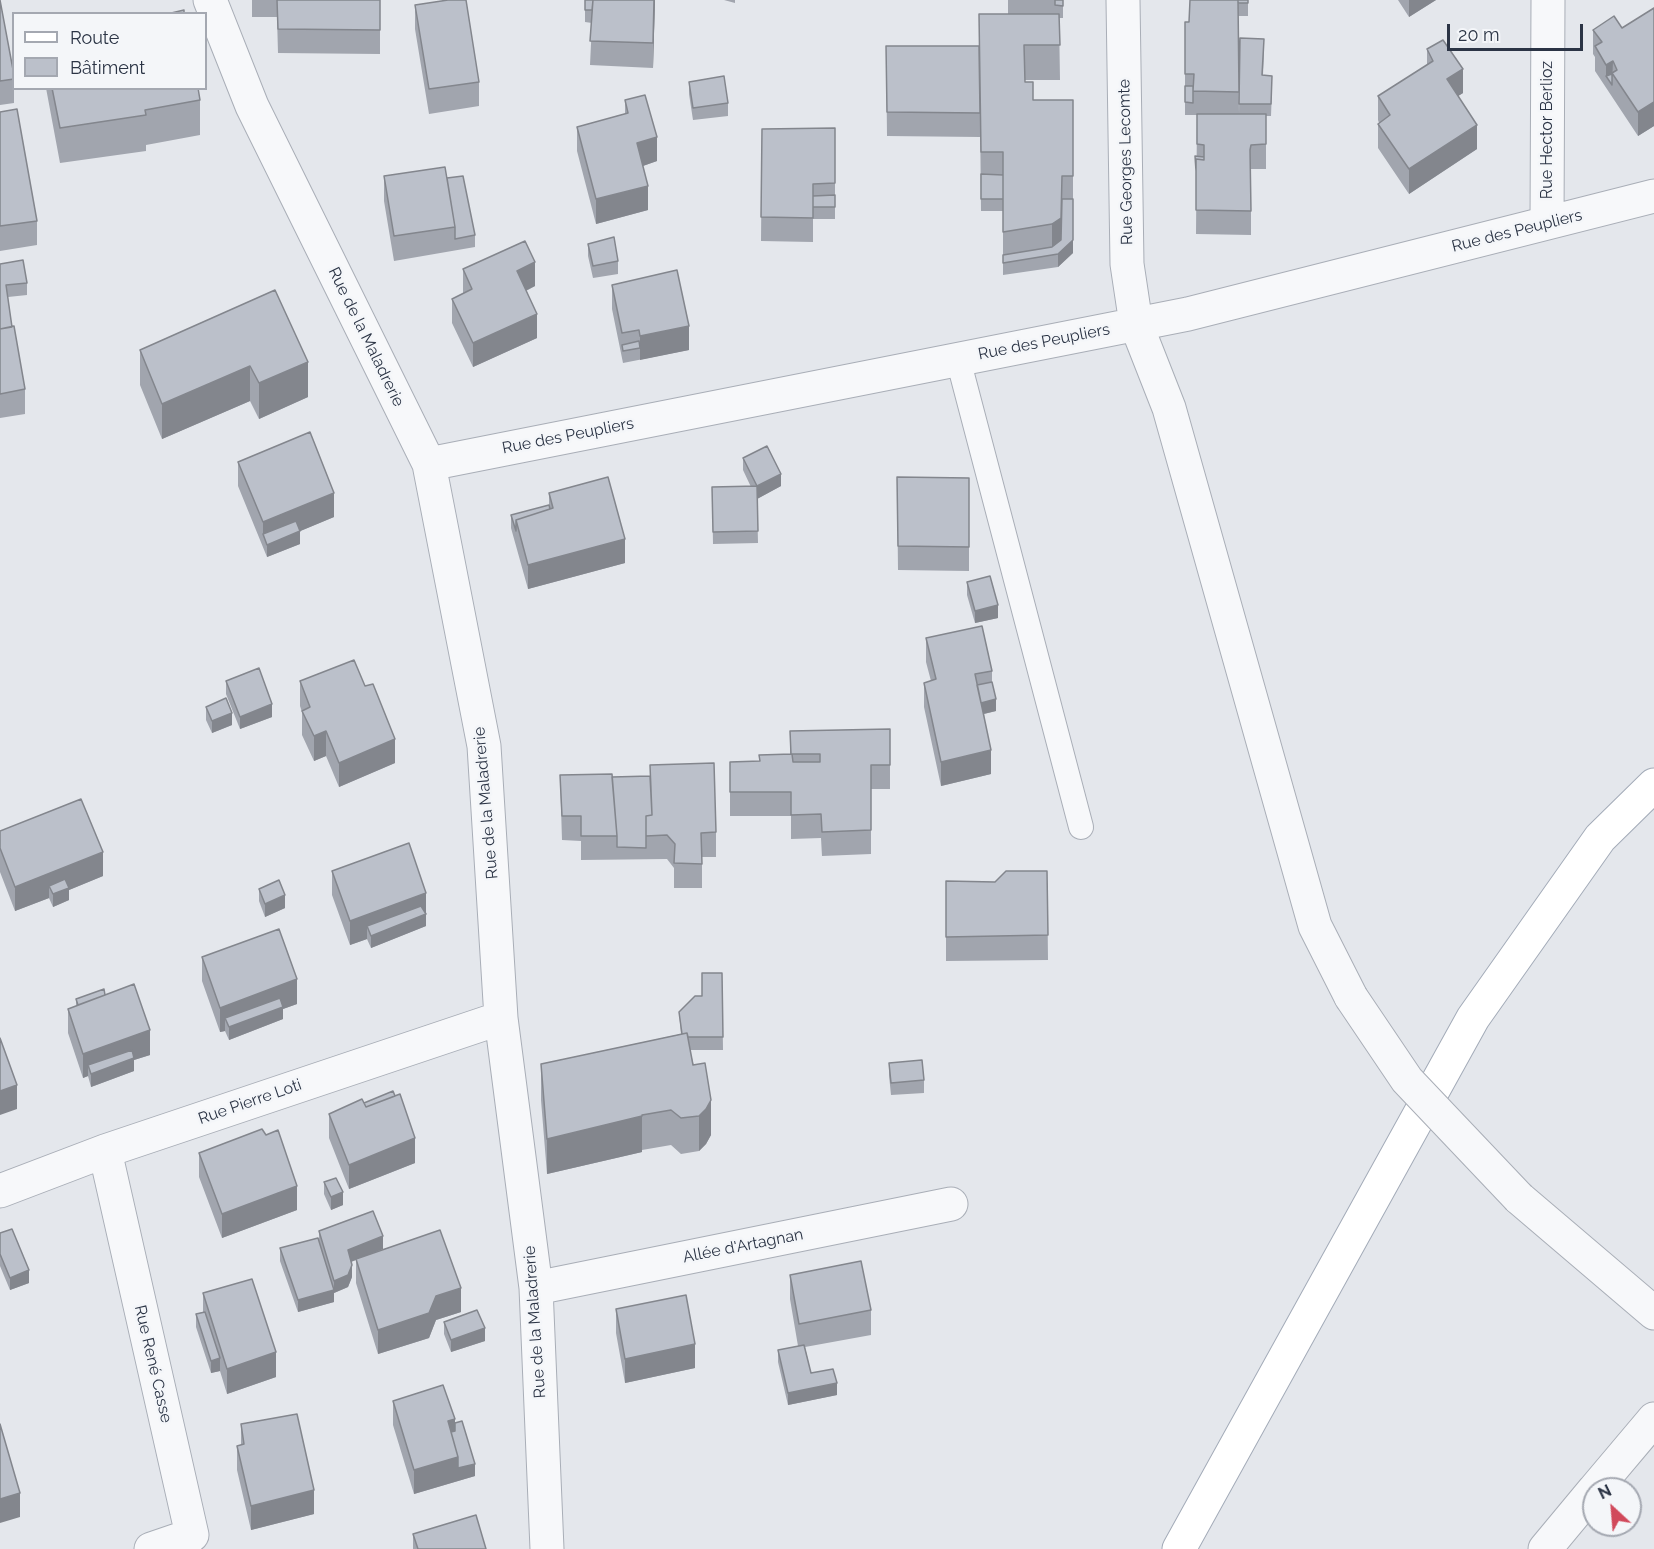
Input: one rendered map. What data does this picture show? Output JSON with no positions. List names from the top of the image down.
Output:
{
  "streets": {
    "street": [
      "Rue Hector Berlioz",
      "Rue Georges Lecomte",
      "Rue des Peupliers",
      "Rue de la Maladrerie",
      "Rue Pierre Loti",
      "Allée d'Artagnan",
      "Rue René Casse"
    ]
  },
  "crossings": [
    ["Rue Hector Berlioz", "Rue des Peupliers"],
    ["Rue Georges Lecomte", "Rue des Peupliers"],
    ["Rue des Peupliers", "Rue de la Maladrerie"],
    ["Rue de la Maladrerie", "Rue Pierre Loti"],
    ["Rue de la Maladrerie", "Allée d'Artagnan"],
    ["Rue Pierre Loti", "Rue René Casse"]
  ],
  "legend": ["Route", "Bâtiment"],
  "scale_bar": "20 m",
  "north": "top left"
}
